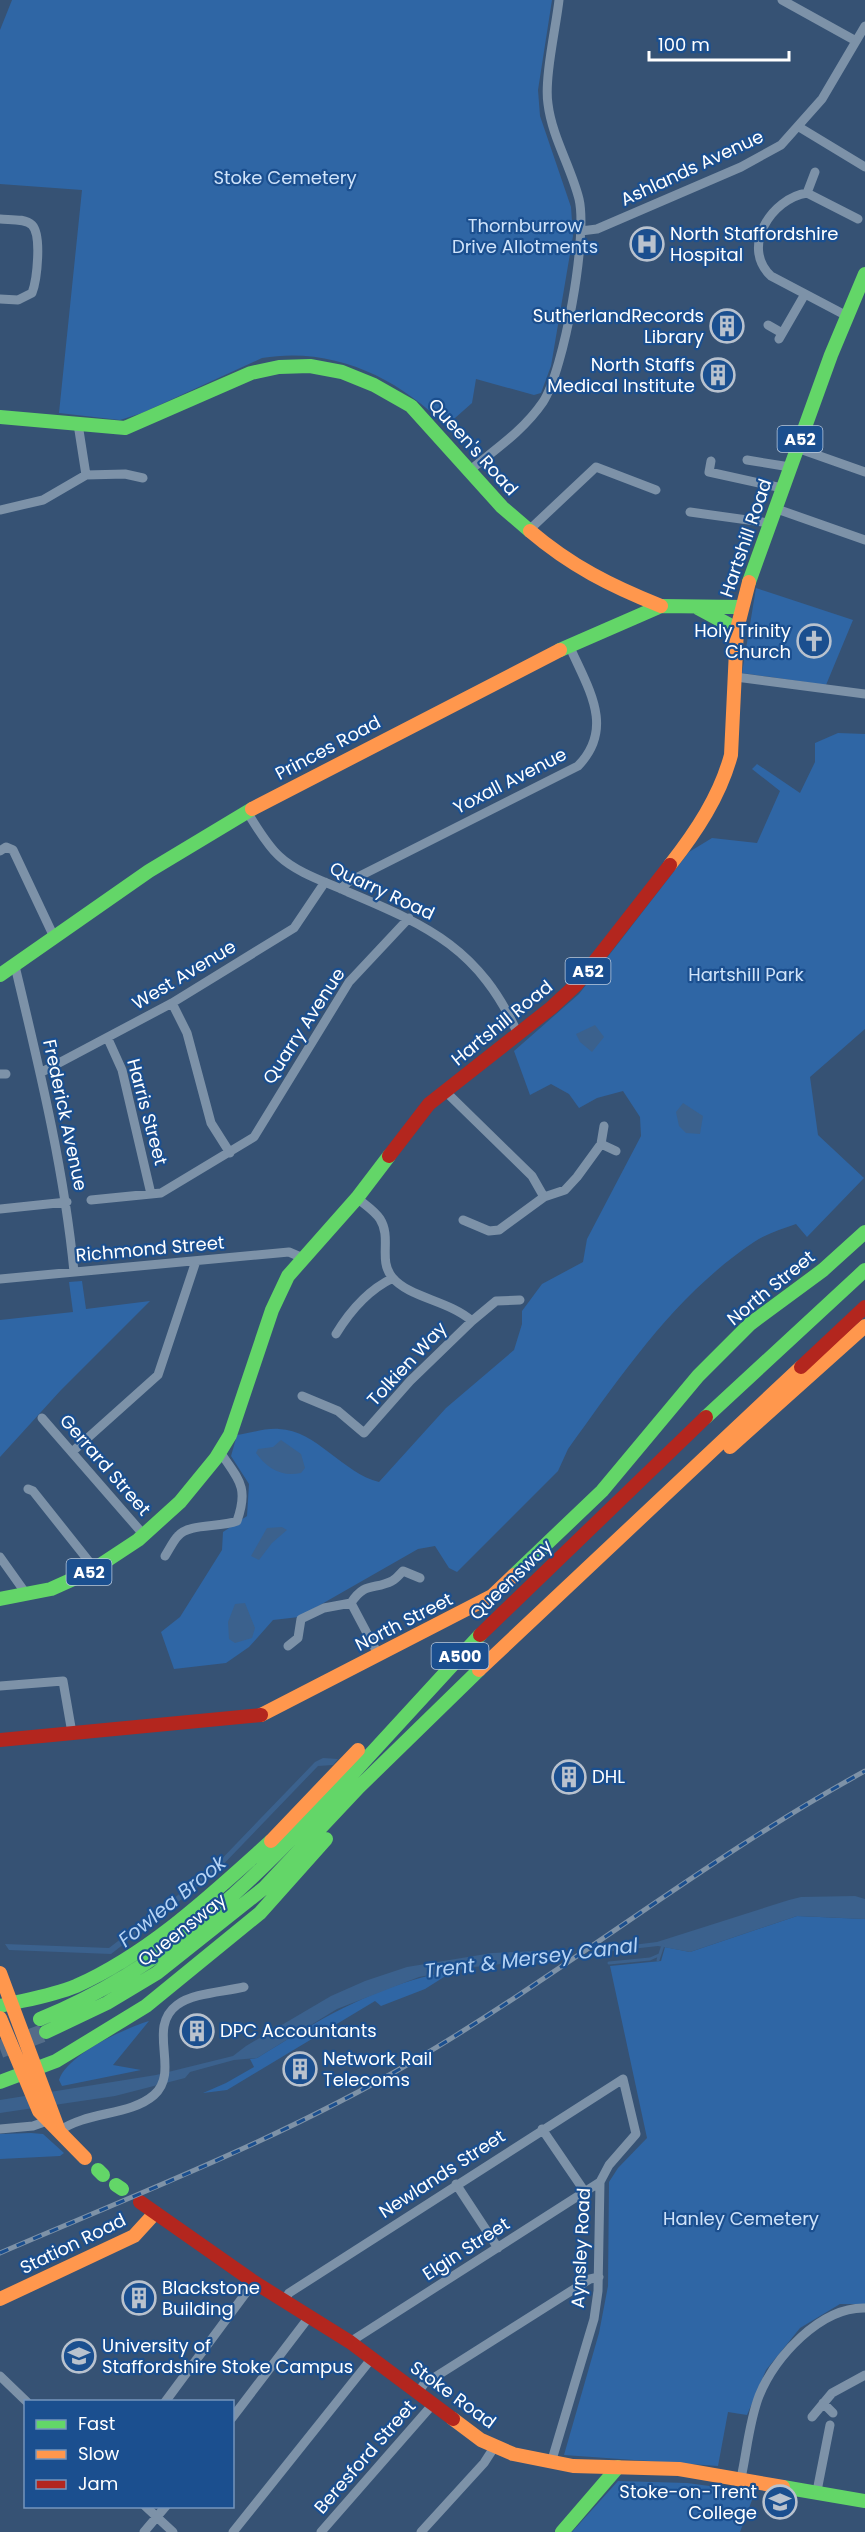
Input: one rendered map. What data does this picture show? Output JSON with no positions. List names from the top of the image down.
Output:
{
  "streets": {
    "main road": [
      "A52",
      "Queen's Road",
      "Hartshill Road",
      "Princes Road",
      "North Street",
      "Queensway",
      "A500",
      "Station Road",
      "Stoke Road"
    ],
    "street": [
      "Ashlands Avenue",
      "Yoxall Avenue",
      "Quarry Road",
      "West Avenue",
      "Quarry Avenue",
      "Harris Street",
      "Frederick Avenue",
      "Richmond Street",
      "Tolkien Way",
      "Gerrard Street",
      "Newlands Street",
      "Aynsley Road",
      "Elgin Street",
      "Beresford Street"
    ]
  },
  "crossings": [
    ["Queen's Road", "Princes Road"],
    ["Hartshill Road", "Princes Road"],
    ["Hartshill Road", "Quarry Road"],
    ["Hartshill Road", "Richmond Street"],
    ["Hartshill Road", "Gerrard Street"],
    ["Princes Road", "Yoxall Avenue"],
    ["Princes Road", "Quarry Road"],
    ["Princes Road", "Frederick Avenue"],
    ["Yoxall Avenue", "Quarry Road"],
    ["Quarry Road", "West Avenue"],
    ["Quarry Road", "Quarry Avenue"],
    ["West Avenue", "Harris Street"],
    ["West Avenue", "Frederick Avenue"],
    ["Quarry Avenue", "Harris Street"],
    ["Frederick Avenue", "Richmond Street"],
    ["Newlands Street", "Aynsley Road"],
    ["Newlands Street", "Stoke Road"],
    ["Station Road", "Stoke Road"],
    ["Aynsley Road", "Elgin Street"],
    ["Aynsley Road", "Stoke Road"],
    ["Elgin Street", "Stoke Road"],
    ["Stoke Road", "Beresford Street"]
  ],
  "water": ["Fowlea Brook", "Trent & Mersey Canal"],
  "parks": [
    "Stoke Cemetery",
    "Thornburrow Drive Allotments",
    "Hartshill Park",
    "Hanley Cemetery"
  ],
  "places": {
    "hospital": ["North Staffordshire Hospital"],
    "building": [
      "SutherlandRecords Library",
      "North Staffs Medical Institute",
      "DHL",
      "DPC Accountants",
      "Network Rail Telecoms",
      "Blackstone Building"
    ],
    "church": ["Holy Trinity Church"],
    "school or university": ["University of Staffordshire Stoke Campus", "Stoke-on-Trent College"]
  },
  "legend": ["Fast", "Slow", "Jam"],
  "scale_bar": "100 m"
}
